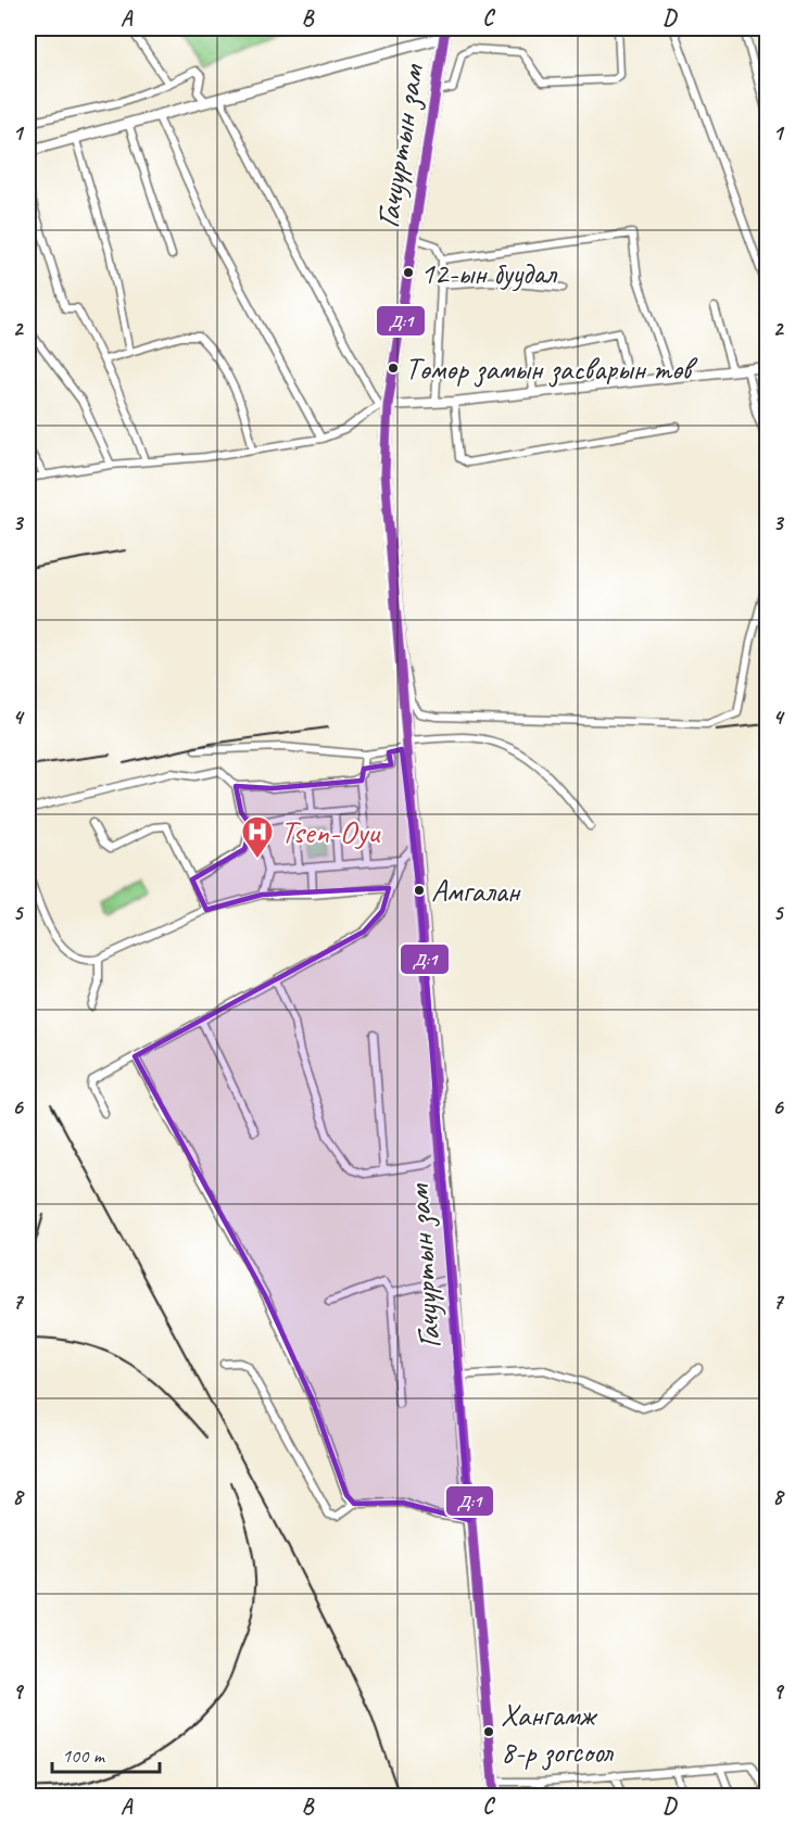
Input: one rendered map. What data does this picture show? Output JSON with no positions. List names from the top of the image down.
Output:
{
  "streets": {
    "highway": ["Гачууртын зам"]
  },
  "places": {
    "other": [
      "12-ын буудал",
      "Төмөр замын засварын төв",
      "Амгалан",
      "Хангамж 8-р зогсоол"
    ],
    "hospital": ["Tsen-Oyu"]
  },
  "lines": ["transit line Д:1"],
  "scale_bar": "100 m",
  "grid": {
    "columns": [
      "A",
      "B",
      "C",
      "D"
    ],
    "rows": [
      "1",
      "2",
      "3",
      "4",
      "5",
      "6",
      "7",
      "8",
      "9"
    ]
  }
}
